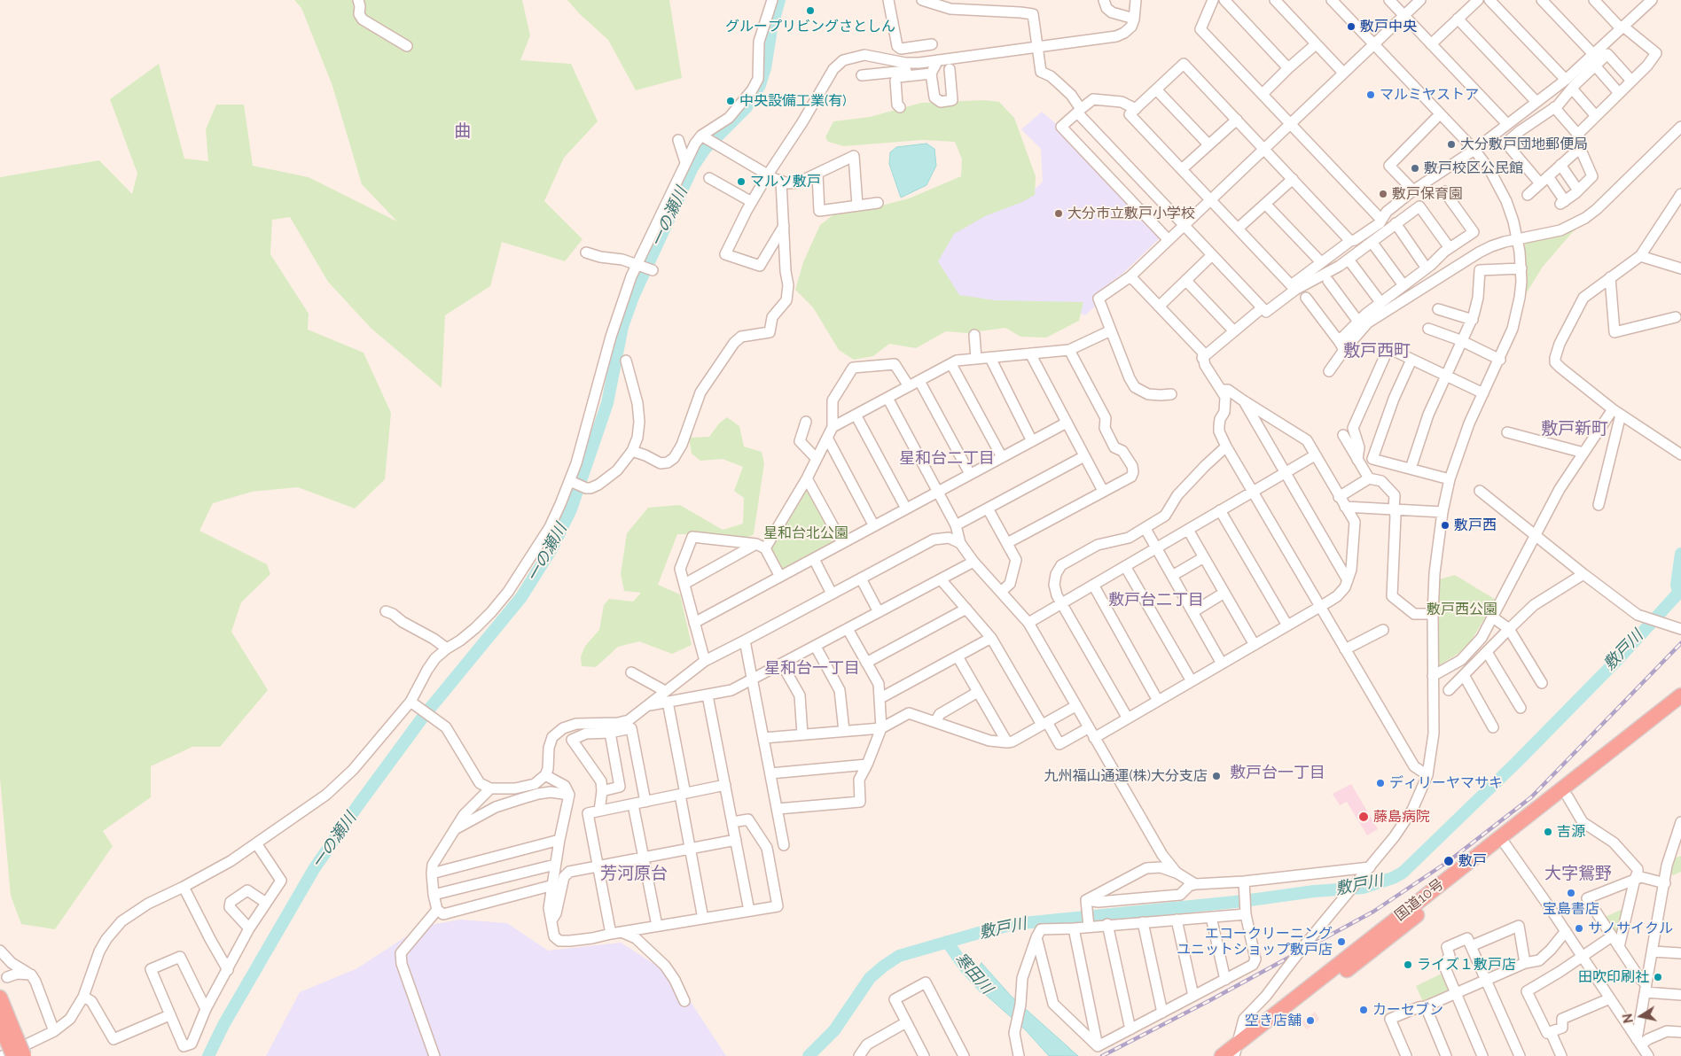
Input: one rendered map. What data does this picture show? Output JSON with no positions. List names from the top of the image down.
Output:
{
  "streets": {
    "highway": ["国道10号"]
  },
  "districts": [
    "曲",
    "敷戸西町",
    "敷戸新町",
    "星和台二丁目",
    "敷戸台二丁目",
    "星和台一丁目",
    "敷戸台一丁目",
    "芳河原台",
    "大字鴛野"
  ],
  "water": ["一の瀬川", "敷戸川", "寒田川"],
  "parks": ["星和台北公園", "敷戸西公園"],
  "places": [
    "グループリビングさとしん",
    "敷戸中央",
    "マルミヤストア",
    "中央設備工業(有)",
    "大分敷戸団地郵便局",
    "敷戸校区公民館",
    "マルソ敷戸",
    "敷戸保育園",
    "大分市立敷戸小学校",
    "敷戸西",
    "九州福山通運(株)大分支店",
    "ディリーヤマサキ",
    "藤島病院",
    "吉源",
    "敷戸",
    "宝島書店",
    "サノサイクル",
    "エコークリーニング ユニットショップ敷戸店",
    "ライズ１敷戸店",
    "田吹印刷社",
    "カーセブン",
    "空き店舗"
  ],
  "north": "left"
}
